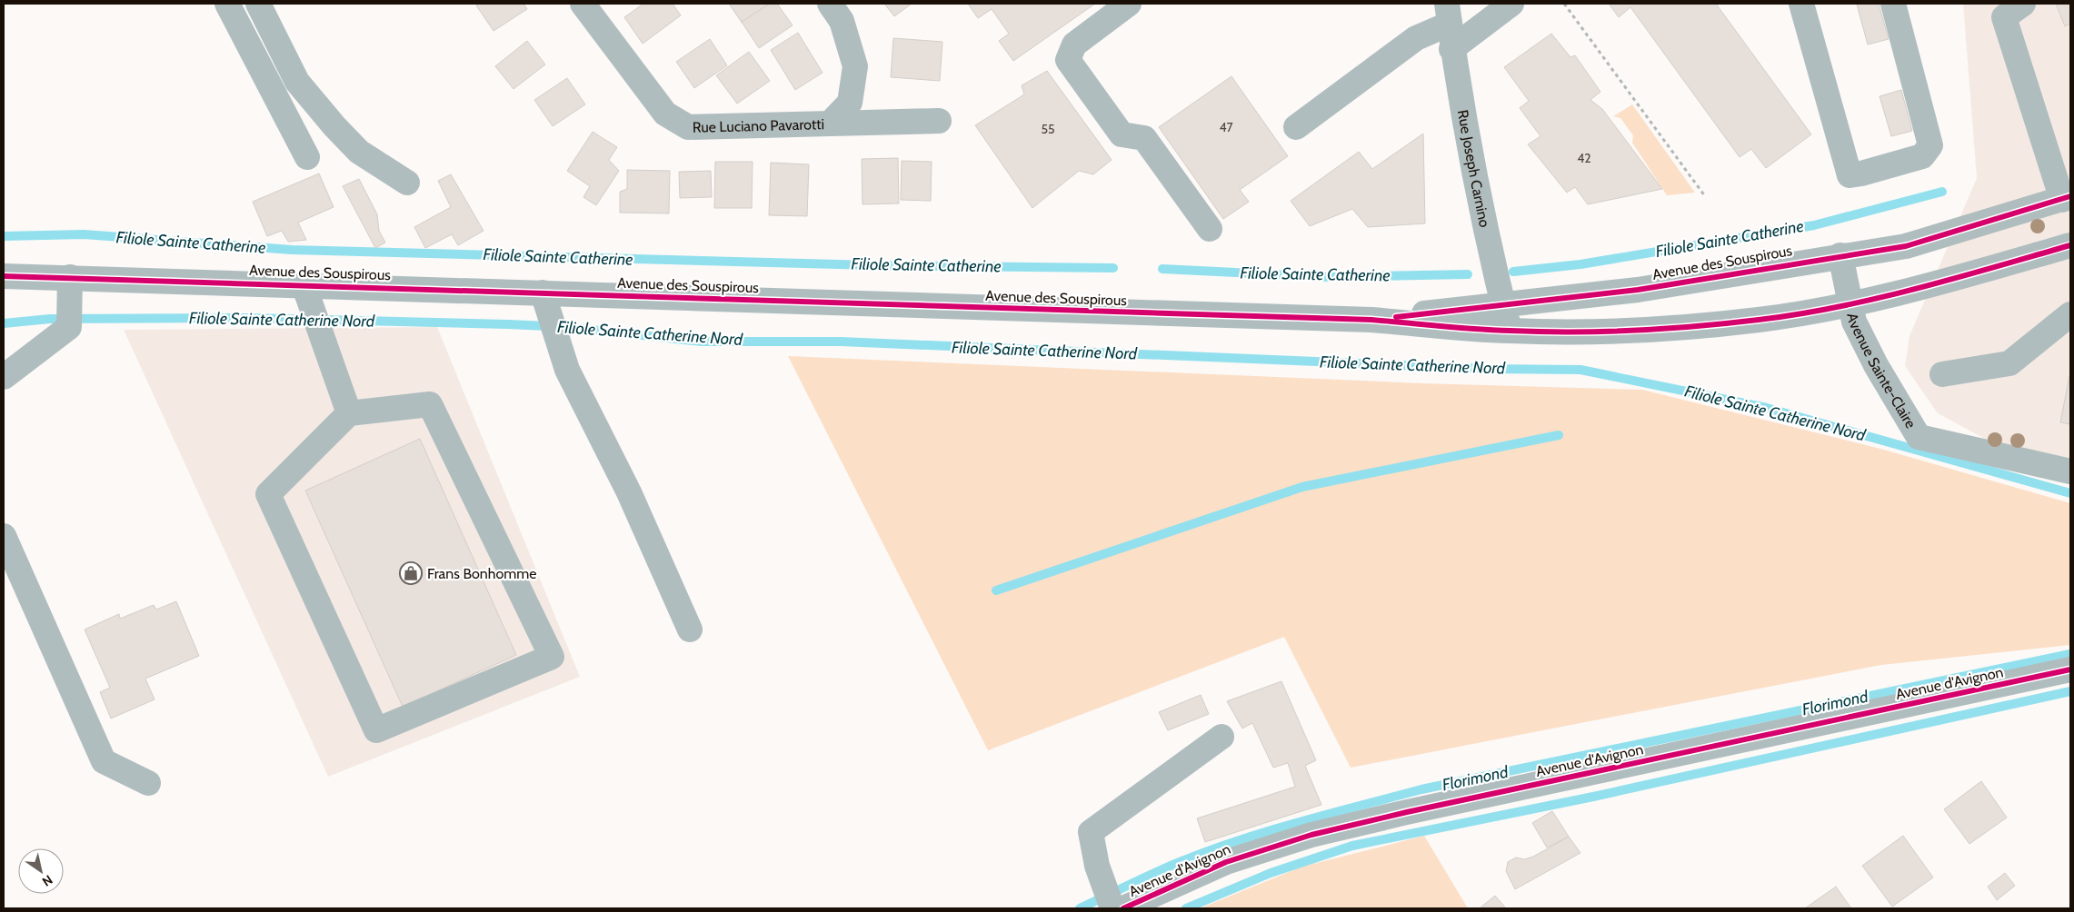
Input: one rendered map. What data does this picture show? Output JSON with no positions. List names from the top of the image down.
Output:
{
  "streets": {
    "main road": [
      "Rue Luciano Pavarotti",
      "Rue Joseph Carnino",
      "Avenue des Souspirous",
      "Avenue Sainte-Claire",
      "Avenue d'Avignon"
    ]
  },
  "crossings": [
    ["Rue Joseph Carnino", "Avenue des Souspirous"],
    ["Avenue des Souspirous", "Avenue Sainte-Claire"]
  ],
  "water": ["Filiole Sainte Catherine", "Filiole Sainte Catherine Nord", "Florimond"],
  "places": {
    "shop": ["Frans Bonhomme"]
  },
  "house_numbers": ["47", "55", "42"],
  "north": "bottom right"
}
